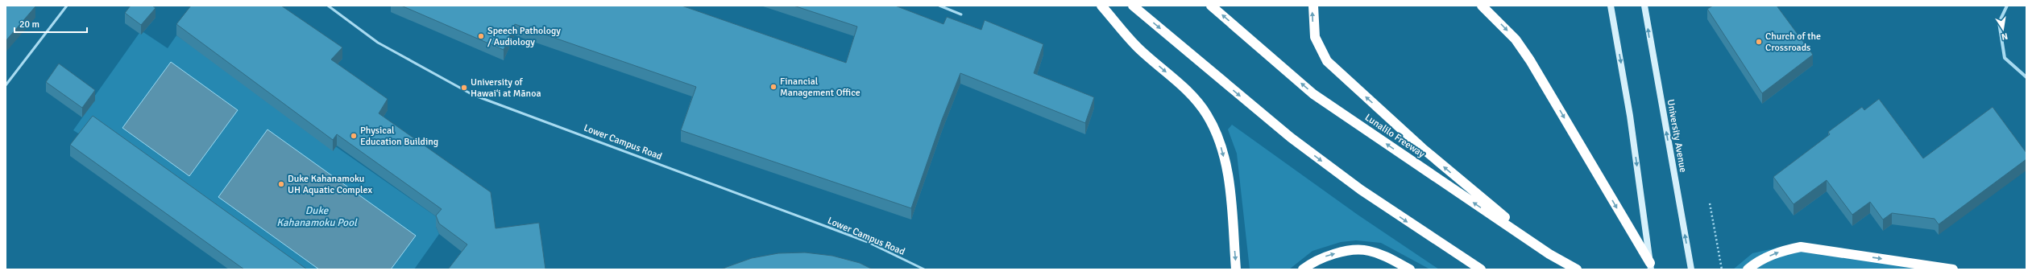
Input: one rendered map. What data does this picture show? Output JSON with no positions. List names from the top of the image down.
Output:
{
  "streets": {
    "highway": ["Lunalilo Freeway"],
    "main road": ["University Avenue"],
    "lane": ["Lower Campus Road"]
  },
  "water": ["Duke Kahanamoku Pool"],
  "places": [
    "Speech Pathology / Audiology",
    "Church of the Crossroads",
    "Financial Management Office",
    "University of Hawaiʻi at Mānoa",
    "Physical Education Building",
    "Duke Kahanamoku UH Aquatic Complex"
  ],
  "scale_bar": "20 m",
  "north": "bottom"
}
